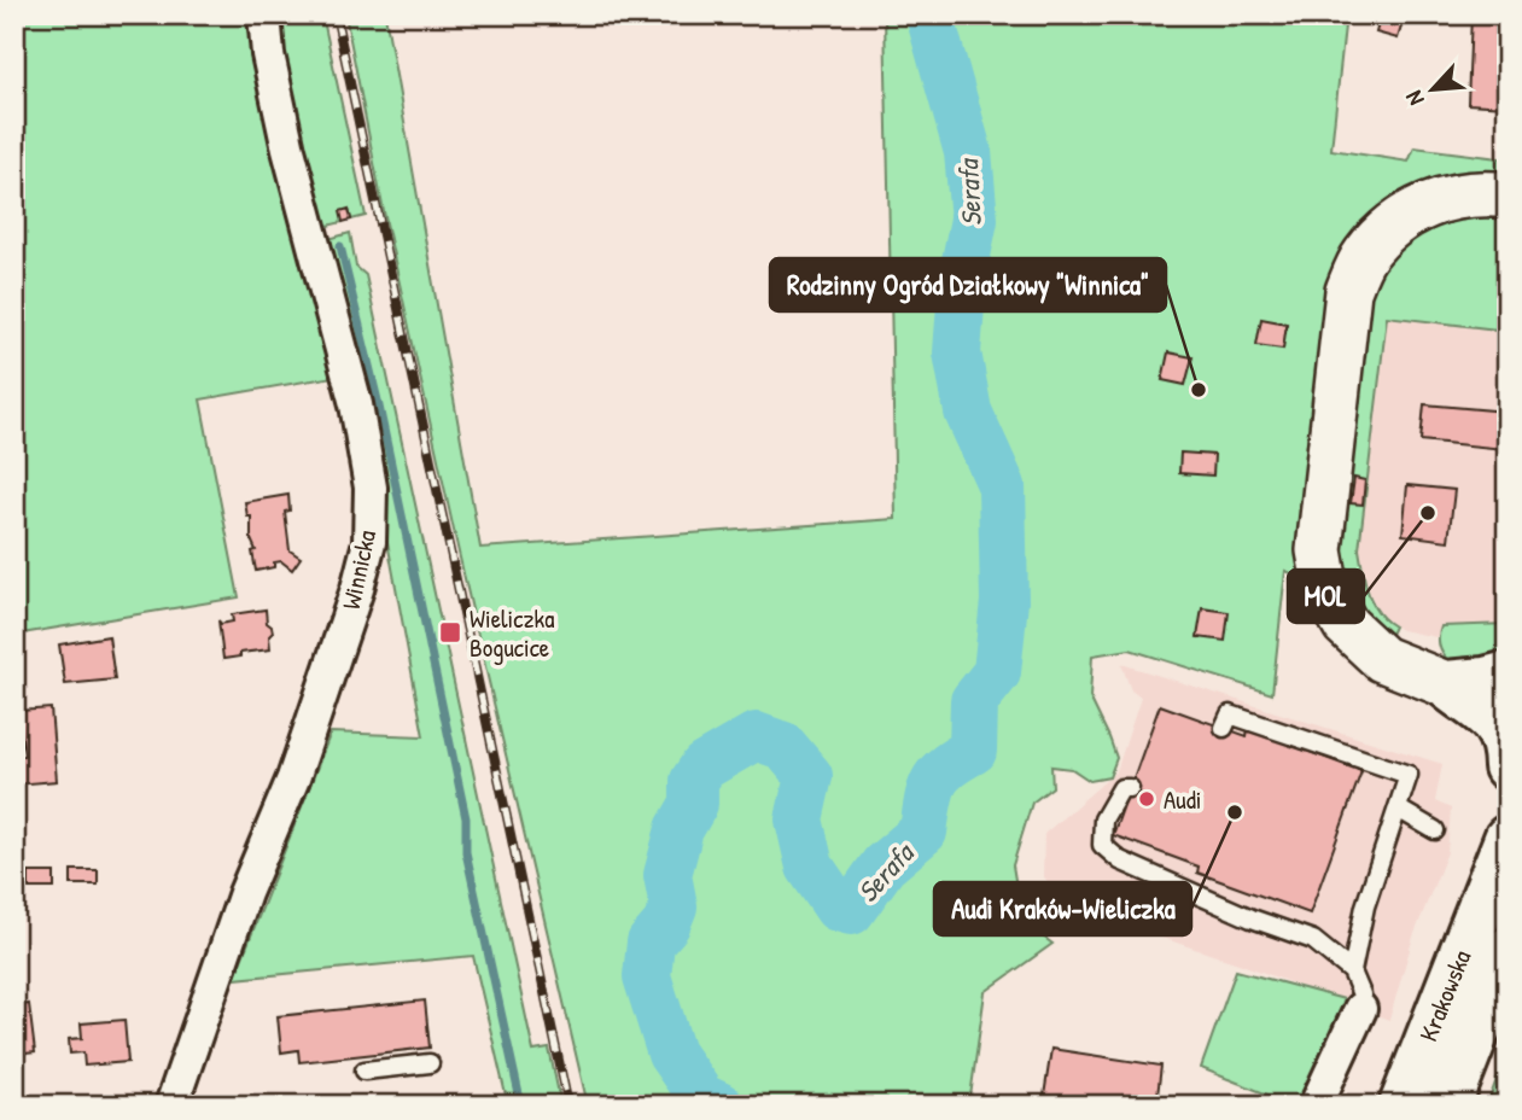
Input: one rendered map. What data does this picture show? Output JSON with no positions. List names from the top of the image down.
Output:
{
  "streets": {
    "main road": ["Krakowska"],
    "street": ["Winnicka"]
  },
  "water": ["Serafa"],
  "places": {
    "other": [
      "Rodzinny Ogród Działkowy \"Winnica\"",
      "MOL",
      "Audi",
      "Audi Kraków-Wieliczka"
    ],
    "transit": ["Wieliczka Bogucice"]
  },
  "north": "bottom left"
}
